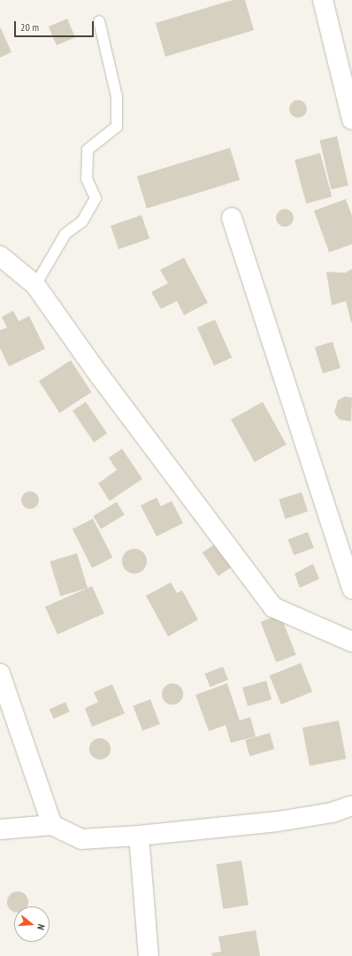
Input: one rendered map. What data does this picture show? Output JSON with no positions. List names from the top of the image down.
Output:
{
  "scale_bar": "20 m",
  "north": "right"
}
